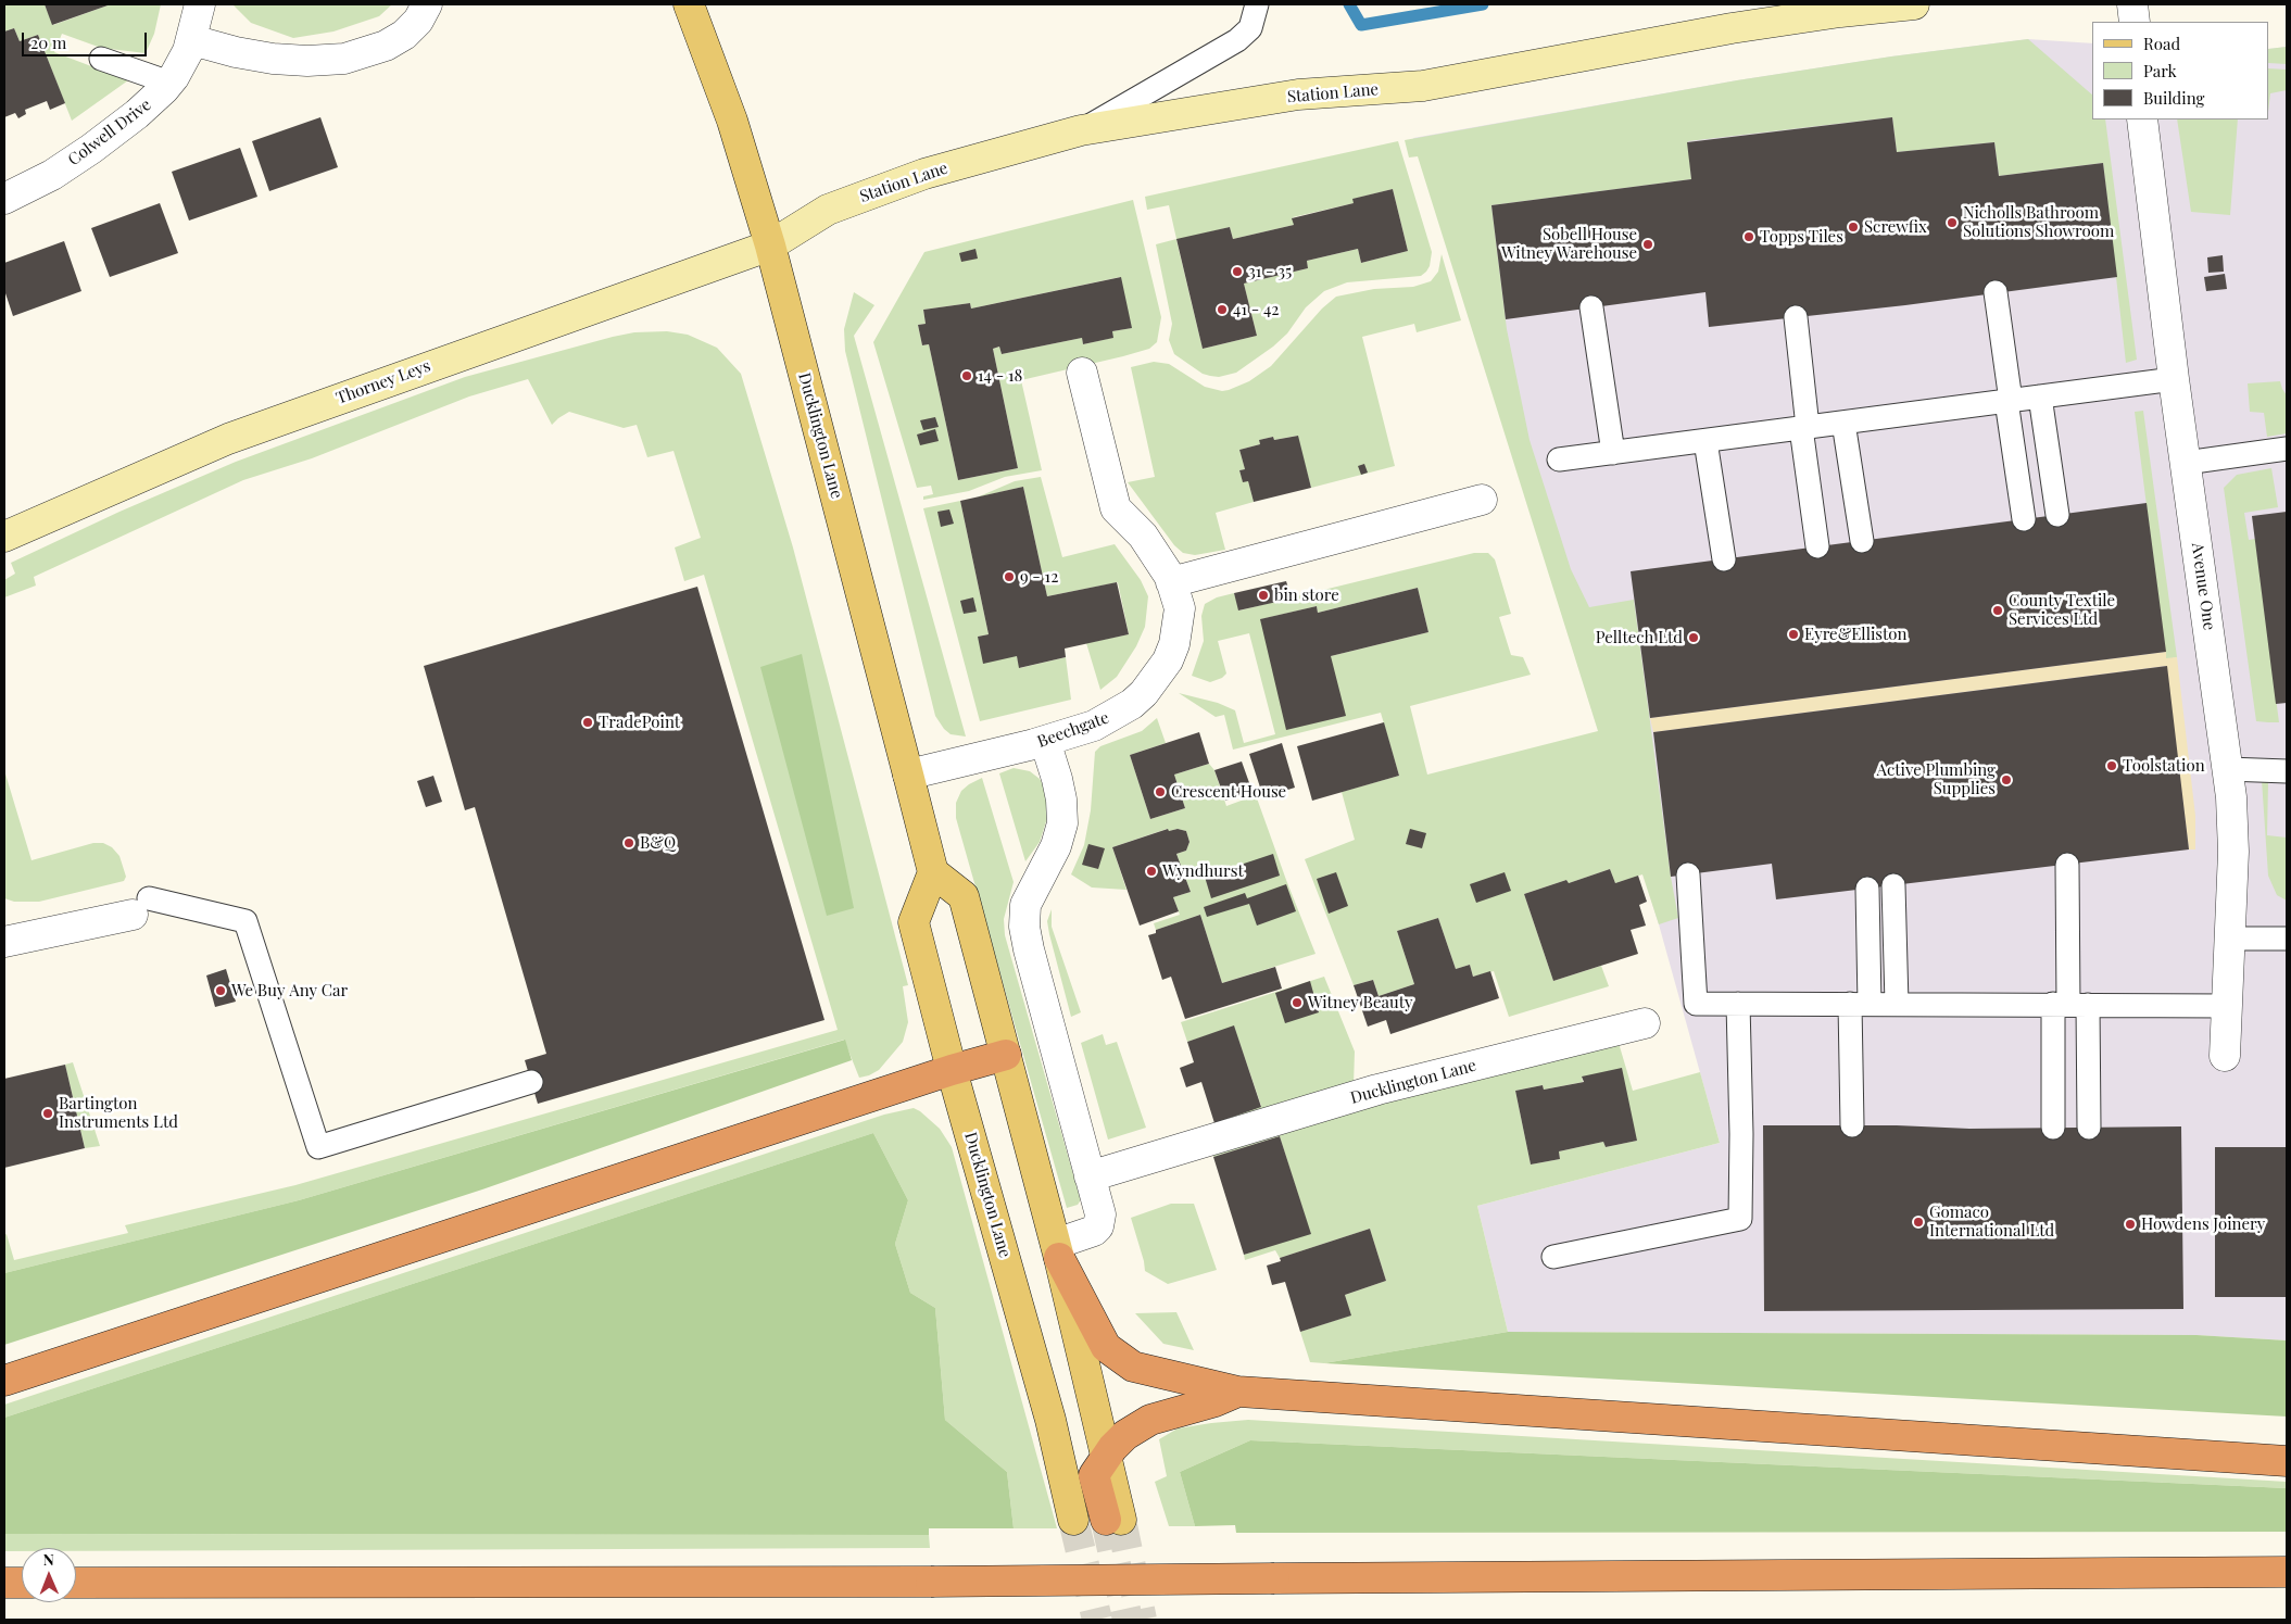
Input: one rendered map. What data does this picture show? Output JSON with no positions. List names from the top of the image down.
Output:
{
  "streets": {
    "main road": ["Ducklington Lane"],
    "street": [
      "Station Lane",
      "Colwell Drive",
      "Thorney Leys",
      "Avenue One",
      "Beechgate"
    ]
  },
  "crossings": [
    ["Station Lane", "Thorney Leys"],
    ["Station Lane", "Ducklington Lane"],
    ["Thorney Leys", "Ducklington Lane"],
    ["Ducklington Lane", "Beechgate"]
  ],
  "places": [
    "Nicholls Bathroom Solutions Showroom",
    "Screwfix",
    "Topps Tiles",
    "Sobell House Witney Warehouse",
    "31 - 35",
    "41 - 42",
    "14 - 18",
    "9 - 12",
    "bin store",
    "County Textile Services Ltd",
    "Eyre&Elliston",
    "Pelltech Ltd",
    "TradePoint",
    "Toolstation",
    "Active Plumbing Supplies",
    "Crescent House",
    "B&Q",
    "Wyndhurst",
    "We Buy Any Car",
    "Witney Beauty",
    "Bartington Instruments Ltd",
    "Gomaco International Ltd",
    "Howdens Joinery"
  ],
  "legend": ["Road", "Park", "Building"],
  "scale_bar": "20 m",
  "north": "top"
}
